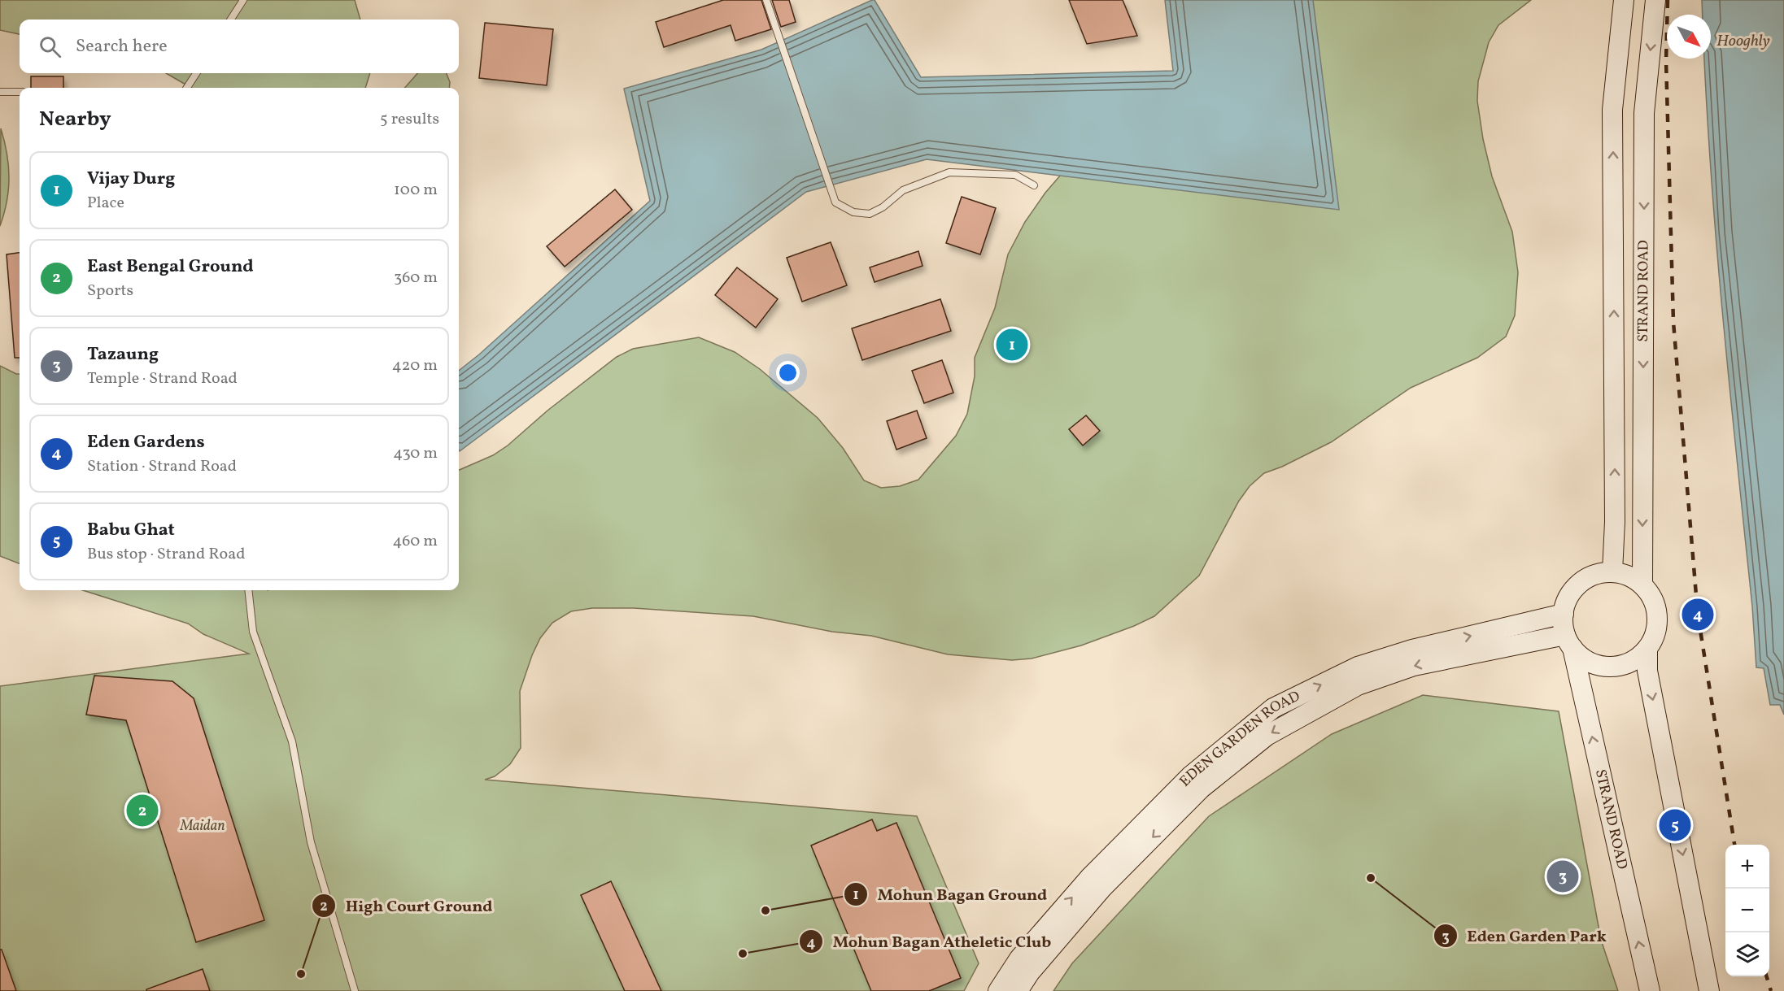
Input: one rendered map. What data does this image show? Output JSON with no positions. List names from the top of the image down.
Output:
{
  "streets": {
    "main road": ["STRAND ROAD", "EDEN GARDEN ROAD"]
  },
  "crossings": [
    ["STRAND ROAD", "EDEN GARDEN ROAD"]
  ],
  "water": ["Hooghly"],
  "parks": ["Maidan"],
  "places": [
    "Eden Garden Park",
    "Mohun Bagan Ground",
    "Mohun Bagan Atheletic Club",
    "High Court Ground"
  ],
  "north": "bottom right",
  "page": {
    "search": "Search here",
    "heading": ["Nearby", "5 results"],
    "list": [
      {
        "mark": "1",
        "name": "Vijay Durg",
        "note": "Place",
        "value": "100 m"
      },
      {
        "mark": "2",
        "name": "East Bengal Ground",
        "note": "Sports",
        "value": "360 m"
      },
      {
        "mark": "3",
        "name": "Tazaung",
        "note": "Temple · Strand Road",
        "value": "420 m"
      },
      {
        "mark": "4",
        "name": "Eden Gardens",
        "note": "Station · Strand Road",
        "value": "430 m"
      },
      {
        "mark": "5",
        "name": "Babu Ghat",
        "note": "Bus stop · Strand Road",
        "value": "460 m"
      }
    ],
    "pins": [
      "1",
      "4",
      "2",
      "5",
      "3"
    ],
    "map_buttons": ["+", "−"]
  }
}
